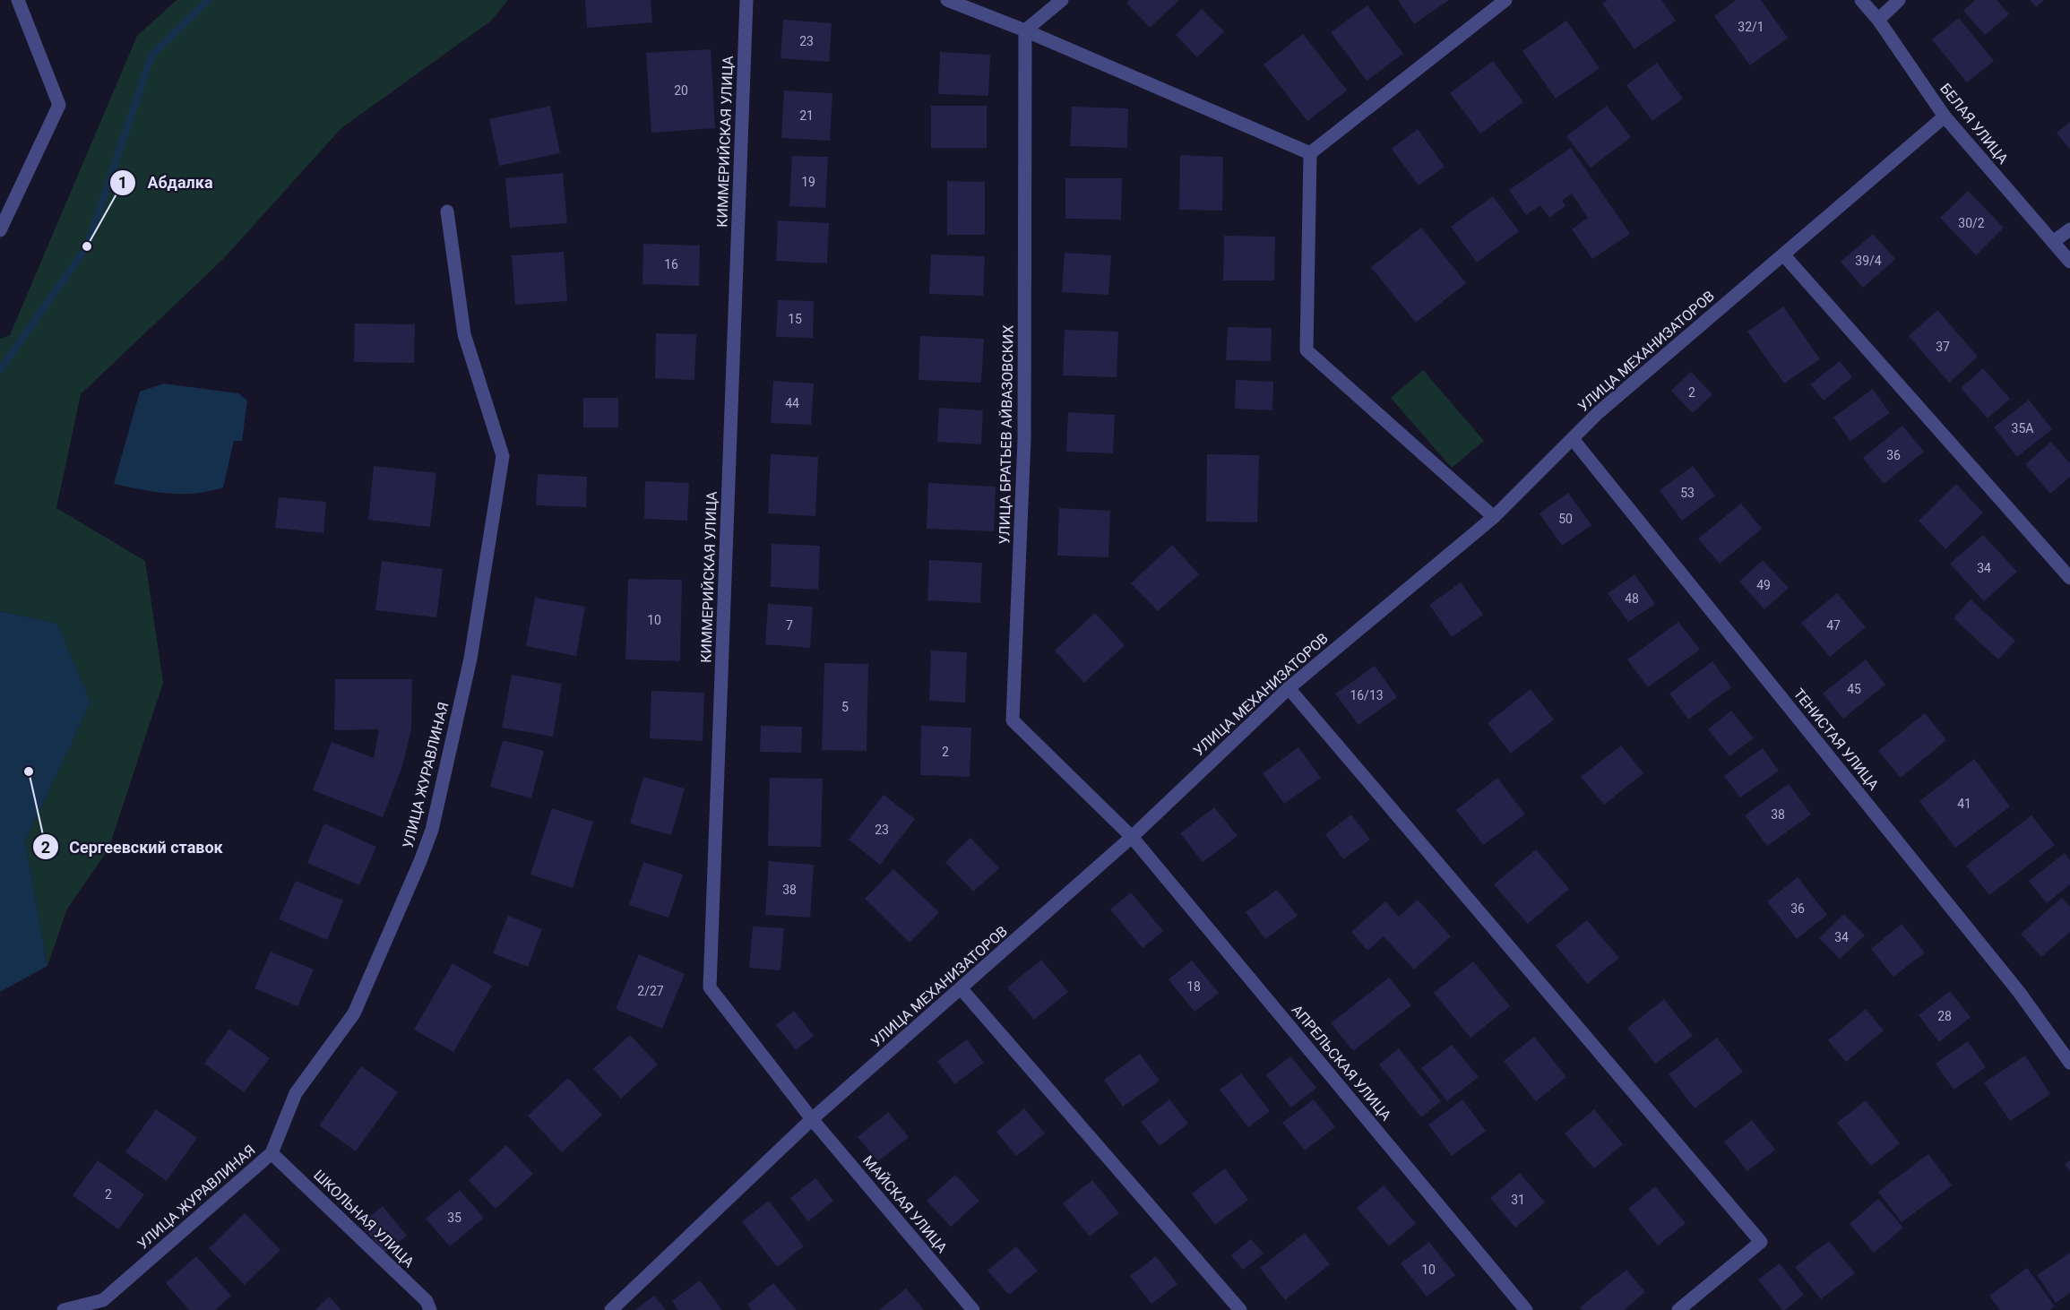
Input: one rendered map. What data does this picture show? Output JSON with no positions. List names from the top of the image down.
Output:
{
  "streets": {
    "street": [
      "БЕЛАЯ УЛИЦА",
      "КИММЕРИЙСКАЯ УЛИЦА",
      "УЛИЦА МЕХАНИЗАТОРОВ",
      "УЛИЦА БРАТЬЕВ АЙВАЗОВСКИХ",
      "ТЕНИСТАЯ УЛИЦА",
      "УЛИЦА ЖУРАВЛИНАЯ",
      "АПРЕЛЬСКАЯ УЛИЦА",
      "МАЙСКАЯ УЛИЦА",
      "ШКОЛЬНАЯ УЛИЦА"
    ]
  },
  "crossings": [
    ["БЕЛАЯ УЛИЦА", "УЛИЦА МЕХАНИЗАТОРОВ"],
    ["КИММЕРИЙСКАЯ УЛИЦА", "УЛИЦА МЕХАНИЗАТОРОВ"],
    ["КИММЕРИЙСКАЯ УЛИЦА", "МАЙСКАЯ УЛИЦА"],
    ["УЛИЦА МЕХАНИЗАТОРОВ", "УЛИЦА БРАТЬЕВ АЙВАЗОВСКИХ"],
    ["УЛИЦА МЕХАНИЗАТОРОВ", "ТЕНИСТАЯ УЛИЦА"],
    ["УЛИЦА МЕХАНИЗАТОРОВ", "АПРЕЛЬСКАЯ УЛИЦА"],
    ["УЛИЦА МЕХАНИЗАТОРОВ", "МАЙСКАЯ УЛИЦА"],
    ["УЛИЦА БРАТЬЕВ АЙВАЗОВСКИХ", "АПРЕЛЬСКАЯ УЛИЦА"],
    ["УЛИЦА ЖУРАВЛИНАЯ", "ШКОЛЬНАЯ УЛИЦА"]
  ],
  "places": ["Абдалка", "Сергеевский ставок"],
  "house_numbers": [
    "32/1",
    "23",
    "20",
    "21",
    "19",
    "30/2",
    "39/4",
    "16",
    "15",
    "37",
    "2",
    "44",
    "35А",
    "36",
    "53",
    "50",
    "34",
    "49",
    "48",
    "10",
    "7",
    "47",
    "45",
    "16/13",
    "5",
    "2",
    "41",
    "38",
    "23",
    "38",
    "36",
    "34",
    "18",
    "2/27",
    "28",
    "2",
    "31",
    "35",
    "10"
  ]
}
